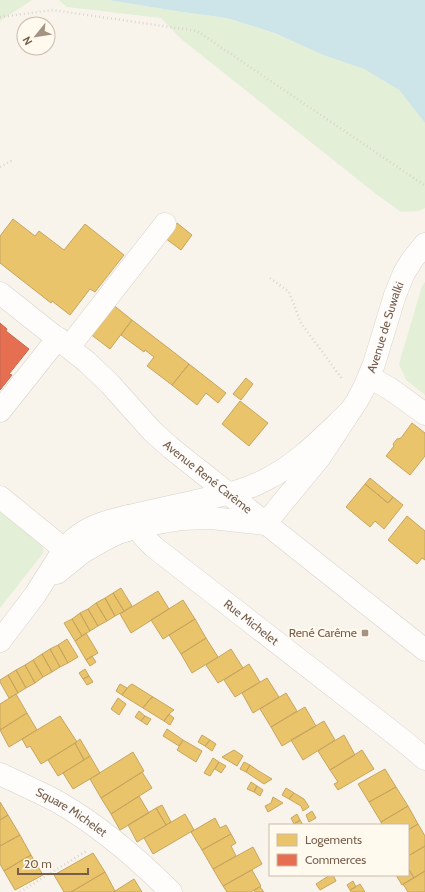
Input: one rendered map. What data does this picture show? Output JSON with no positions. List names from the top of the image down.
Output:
{
  "streets": {
    "street": [
      "Avenue de Suwalki",
      "Avenue René Carême",
      "Rue Michelet",
      "Square Michelet"
    ]
  },
  "crossings": [
    ["Avenue de Suwalki", "Avenue René Carême"]
  ],
  "places": {
    "transit": ["René Carême"]
  },
  "legend": ["Logements", "Commerces"],
  "scale_bar": "20 m",
  "north": "bottom left"
}
